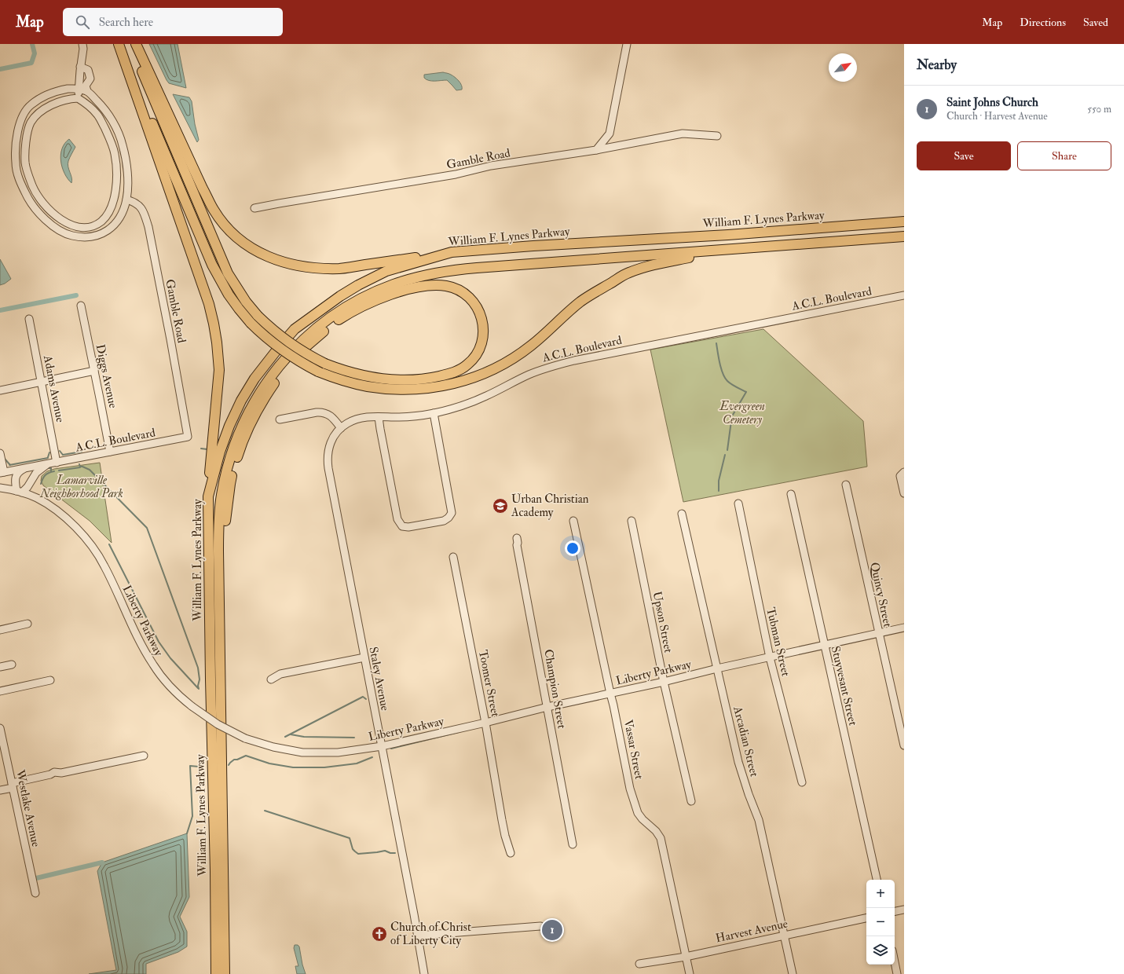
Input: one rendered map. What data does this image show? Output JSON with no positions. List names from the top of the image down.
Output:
{
  "streets": {
    "highway": ["William F. Lynes Parkway"],
    "street": [
      "Gamble Road",
      "A.C.L. Boulevard",
      "Diggs Avenue",
      "Adams Avenue",
      "Quincy Street",
      "Liberty Parkway",
      "Upson Street",
      "Tubman Street",
      "Staley Avenue",
      "Toomer Street",
      "Stuyvesant Street",
      "Champion Street",
      "Arcadian Street",
      "Vassar Street",
      "Westlake Avenue",
      "Harvest Avenue"
    ]
  },
  "crossings": [
    ["Gamble Road", "A.C.L. Boulevard"],
    ["A.C.L. Boulevard", "Diggs Avenue"],
    ["A.C.L. Boulevard", "Adams Avenue"],
    ["A.C.L. Boulevard", "Liberty Parkway"],
    ["A.C.L. Boulevard", "Staley Avenue"],
    ["Quincy Street", "Liberty Parkway"],
    ["Liberty Parkway", "Upson Street"],
    ["Liberty Parkway", "Tubman Street"],
    ["Liberty Parkway", "Staley Avenue"],
    ["Liberty Parkway", "Toomer Street"],
    ["Liberty Parkway", "Stuyvesant Street"],
    ["Liberty Parkway", "Champion Street"],
    ["Liberty Parkway", "Arcadian Street"],
    ["Liberty Parkway", "Vassar Street"],
    ["Arcadian Street", "Harvest Avenue"],
    ["Vassar Street", "Harvest Avenue"]
  ],
  "parks": ["Evergreen Cemetery", "Lamarville Neighborhood Park"],
  "places": {
    "school or university": ["Urban Christian Academy"],
    "church": ["Church of Christ of Liberty City"]
  },
  "north": "top right",
  "page": {
    "header": "Map",
    "search": "Search here",
    "nav": ["Map", "Directions", "Saved"],
    "heading": "Nearby",
    "list": [
      {
        "mark": "1",
        "name": "Saint Johns Church",
        "note": "Church · Harvest Avenue",
        "value": "550 m"
      }
    ],
    "buttons": ["Save", "Share"],
    "map_buttons": ["+", "−"],
    "pins": "1"
  }
}
